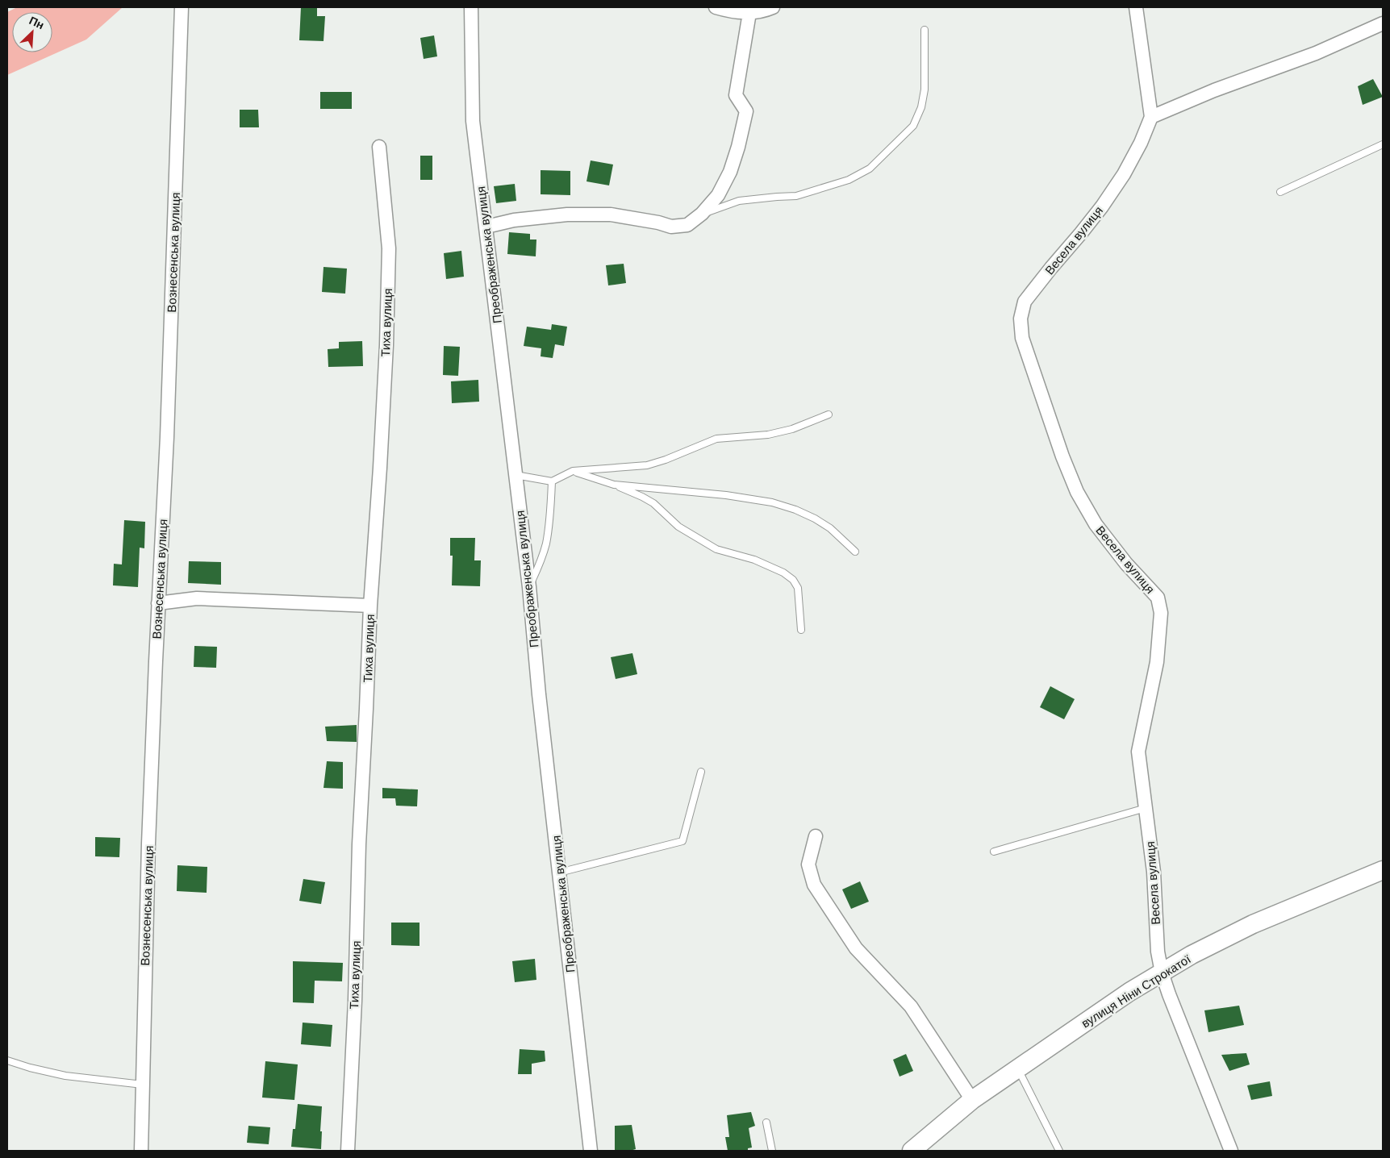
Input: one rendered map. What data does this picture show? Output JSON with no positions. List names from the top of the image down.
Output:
{
  "streets": {
    "street": [
      "Весела вулиця",
      "Вознесенська вулиця",
      "Преображенська вулиця",
      "Тиха вулиця",
      "вулиця Ніни Строкатої"
    ]
  },
  "crossings": [
    ["Весела вулиця", "вулиця Ніни Строкатої"]
  ],
  "north": "top right"
}
